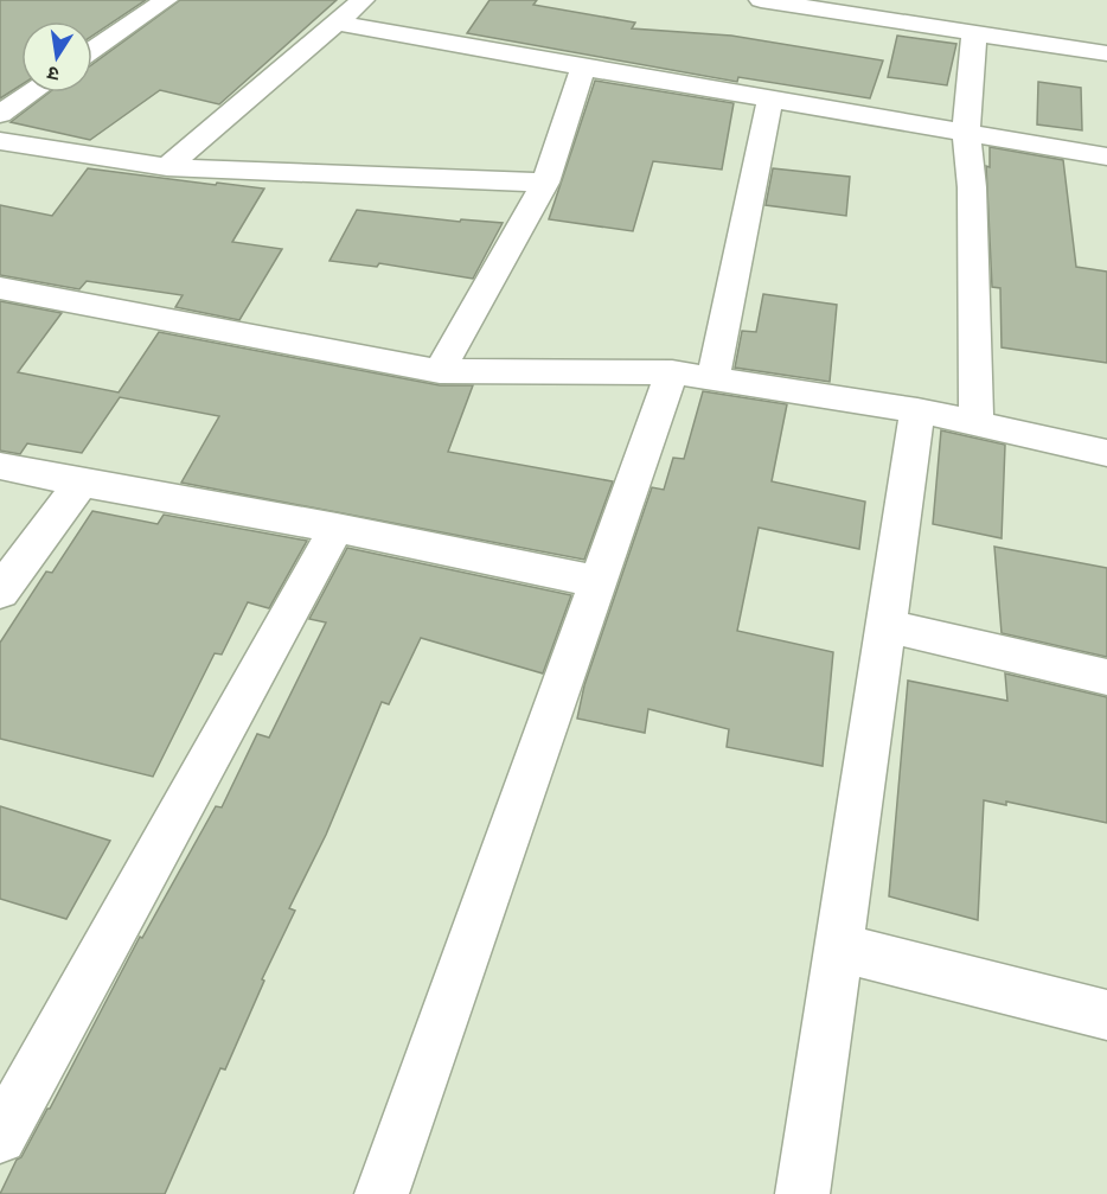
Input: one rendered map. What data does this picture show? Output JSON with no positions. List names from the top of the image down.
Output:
{
  "north": "bottom"
}
